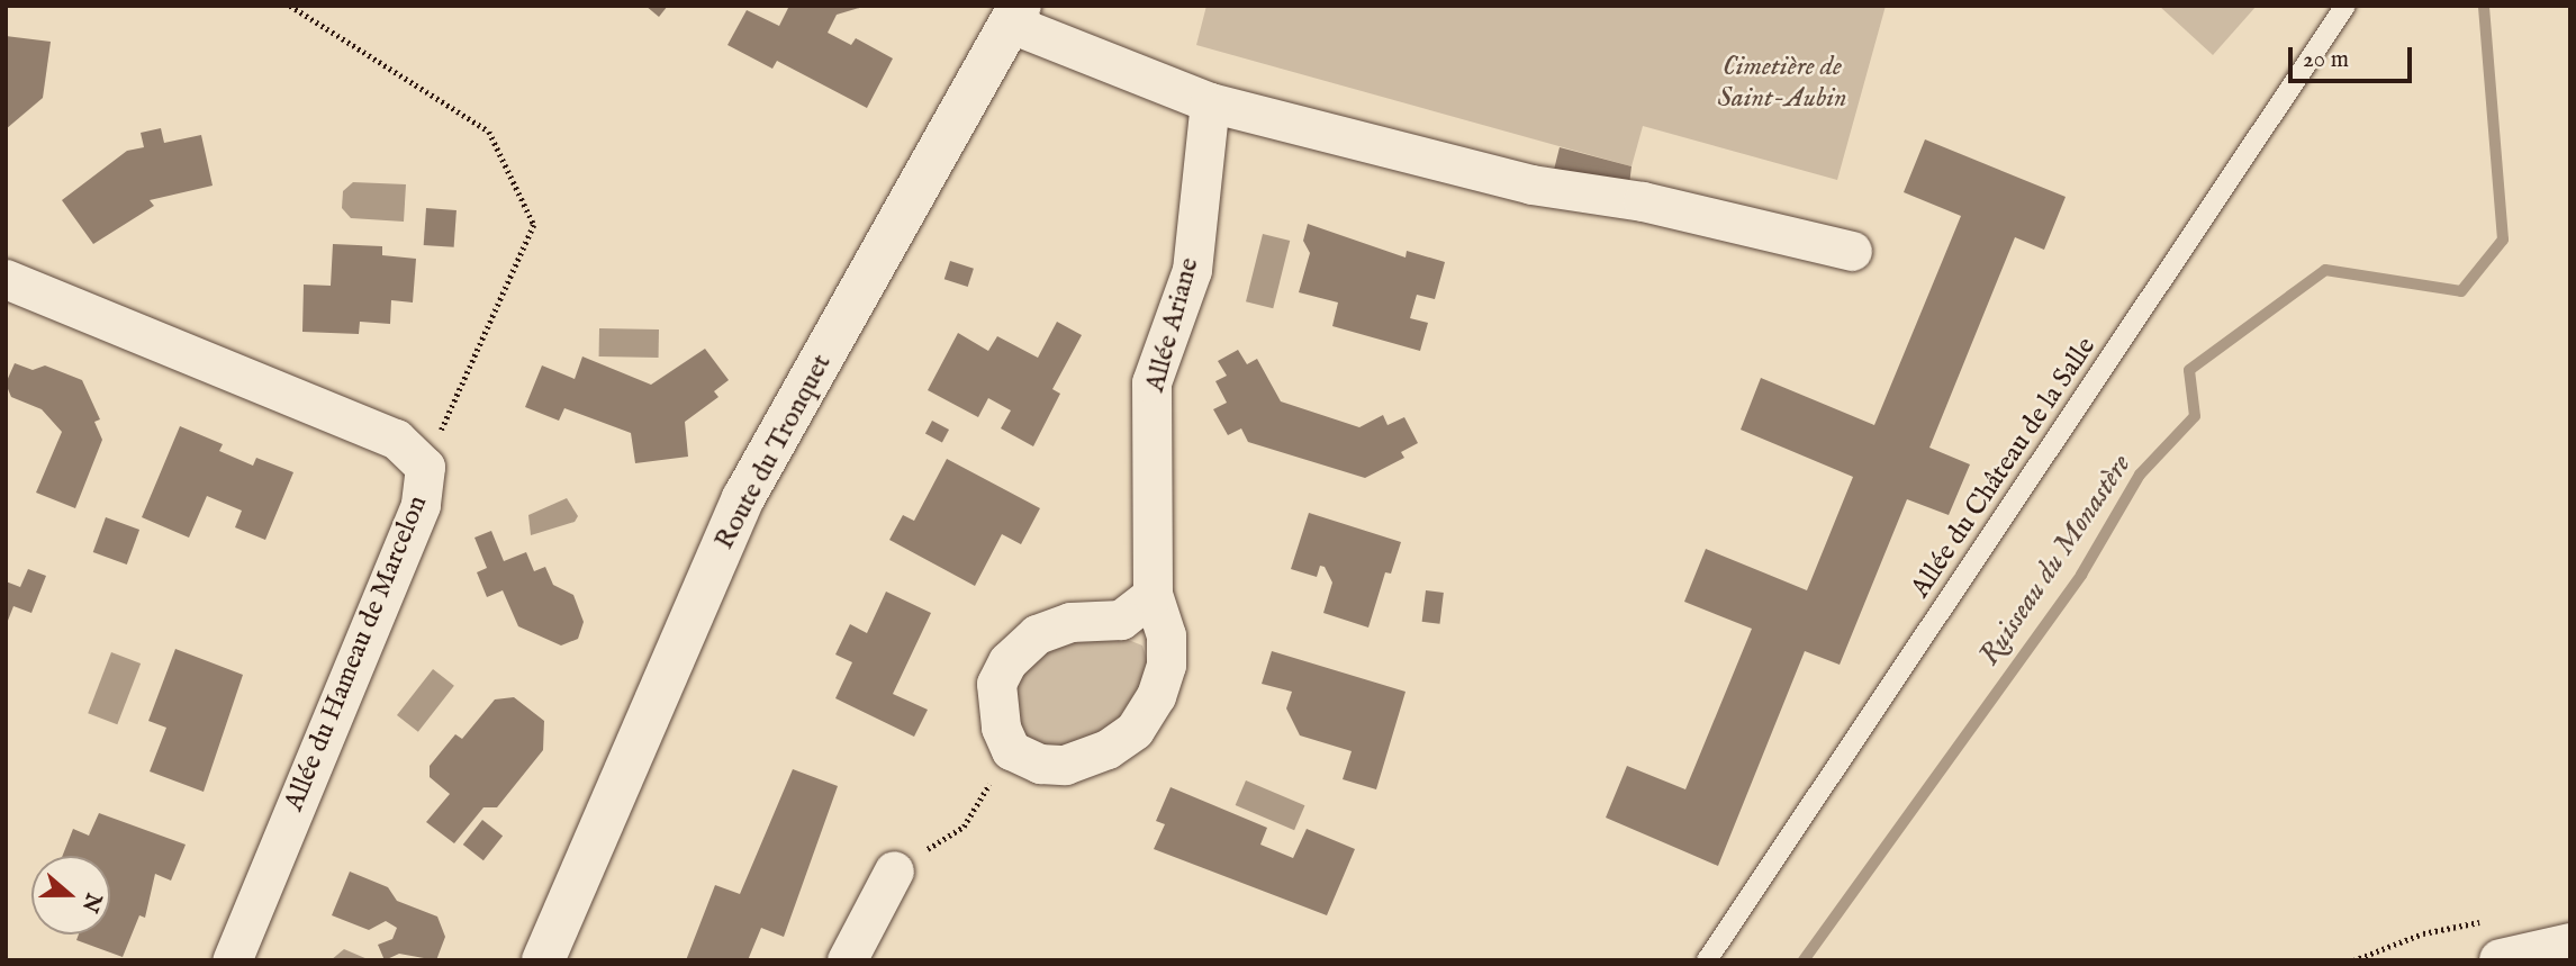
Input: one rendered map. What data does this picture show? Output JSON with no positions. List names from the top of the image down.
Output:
{
  "streets": {
    "street": ["Allée Ariane", "Route du Tronquet", "Allée du Hameau de Marcelon"],
    "lane": ["Allée du Château de la Salle"]
  },
  "water": ["Ruisseau du Monastère"],
  "parks": ["Cimetière de Saint-Aubin"],
  "scale_bar": "20 m",
  "north": "right"
}
